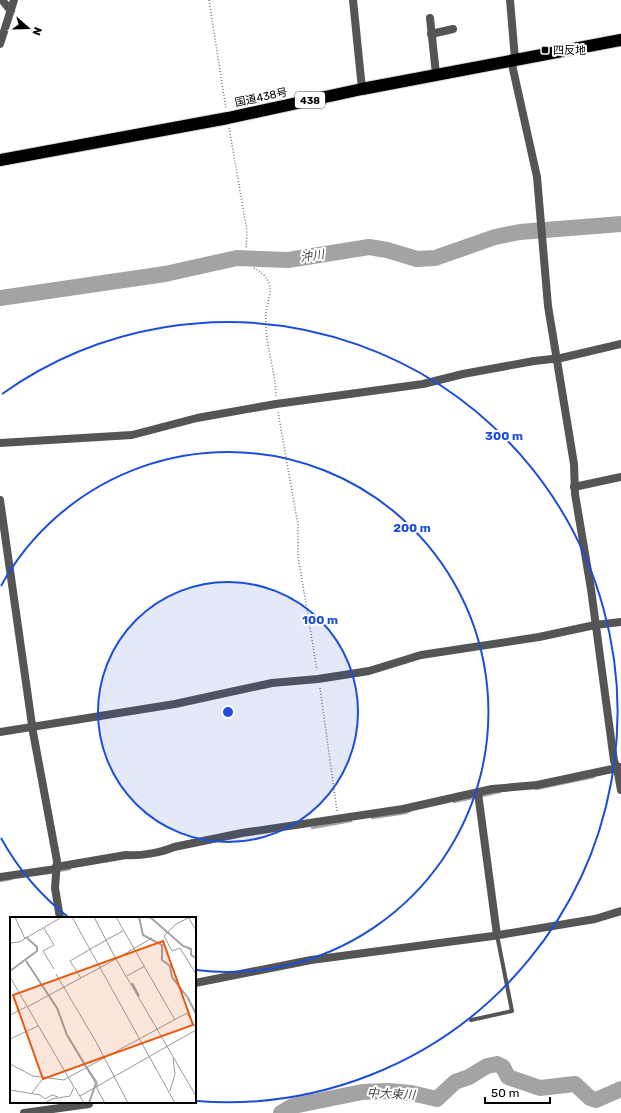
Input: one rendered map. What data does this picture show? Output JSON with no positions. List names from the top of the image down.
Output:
{
  "streets": {
    "highway": ["国道438号", "438"]
  },
  "water": ["沖川", "中大束川"],
  "places": {
    "transit": ["四反地"]
  },
  "scale_bar": "50 m",
  "north": "right",
  "rings": ["300 m", "200 m", "100 m"]
}
